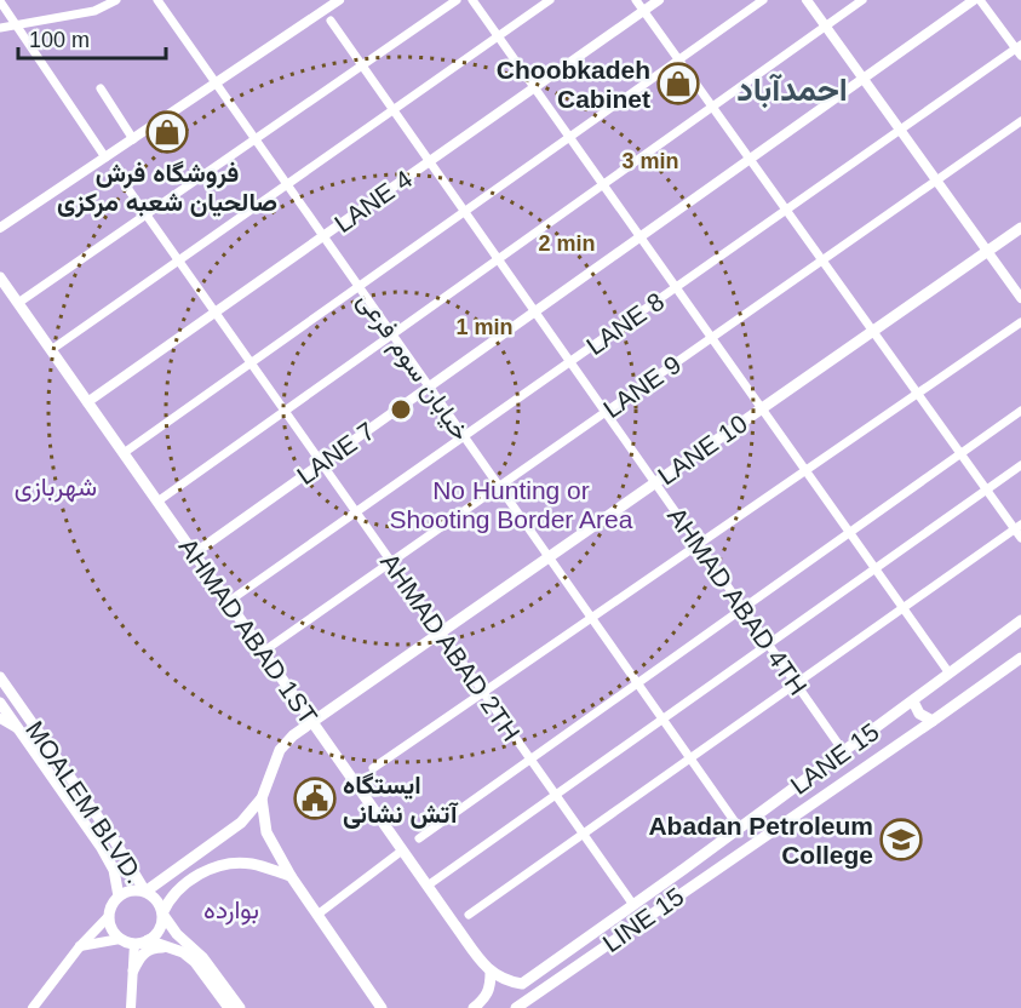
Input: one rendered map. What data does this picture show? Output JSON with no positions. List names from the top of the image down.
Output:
{
  "streets": {
    "main road": [
      "LANE 10",
      "AHMAD ABAD 1ST",
      "LANE 15",
      "MOALEM BLVD.",
      "LINE 15"
    ],
    "street": [
      "LANE 4",
      "LANE 8",
      "خیابان سوم فرعی",
      "LANE 9",
      "LANE 7",
      "AHMAD ABAD 4TH",
      "AHMAD ABAD 2TH"
    ]
  },
  "crossings": [
    ["LANE 4", "خیابان سوم فرعی"],
    ["LANE 4", "AHMAD ABAD 4TH"],
    ["LANE 4", "AHMAD ABAD 1ST"],
    ["LANE 4", "AHMAD ABAD 2TH"],
    ["LANE 8", "خیابان سوم فرعی"],
    ["LANE 8", "AHMAD ABAD 4TH"],
    ["LANE 8", "AHMAD ABAD 1ST"],
    ["LANE 8", "AHMAD ABAD 2TH"],
    ["خیابان سوم فرعی", "LANE 9"],
    ["خیابان سوم فرعی", "LANE 10"],
    ["خیابان سوم فرعی", "LANE 7"],
    ["خیابان سوم فرعی", "LANE 15"],
    ["LANE 9", "AHMAD ABAD 4TH"],
    ["LANE 9", "AHMAD ABAD 1ST"],
    ["LANE 9", "AHMAD ABAD 2TH"],
    ["LANE 10", "AHMAD ABAD 4TH"],
    ["LANE 10", "AHMAD ABAD 1ST"],
    ["LANE 10", "AHMAD ABAD 2TH"],
    ["LANE 7", "AHMAD ABAD 4TH"],
    ["LANE 7", "AHMAD ABAD 1ST"],
    ["LANE 7", "AHMAD ABAD 2TH"],
    ["AHMAD ABAD 4TH", "LANE 15"],
    ["AHMAD ABAD 1ST", "LANE 15"],
    ["AHMAD ABAD 2TH", "LANE 15"]
  ],
  "districts": ["احمدآباد"],
  "parks": ["شهربازی", "No Hunting or Shooting Border Area", "بوارده"],
  "places": {
    "shop": ["Choobkadeh Cabinet", "فروشگاه فرش صالحیان شعبه مرکزی"],
    "public building": ["ایستگاه آتش نشانی"],
    "school or university": ["Abadan Petroleum College"]
  },
  "scale_bar": "100 m",
  "rings": ["3 min", "2 min", "1 min"]
}
